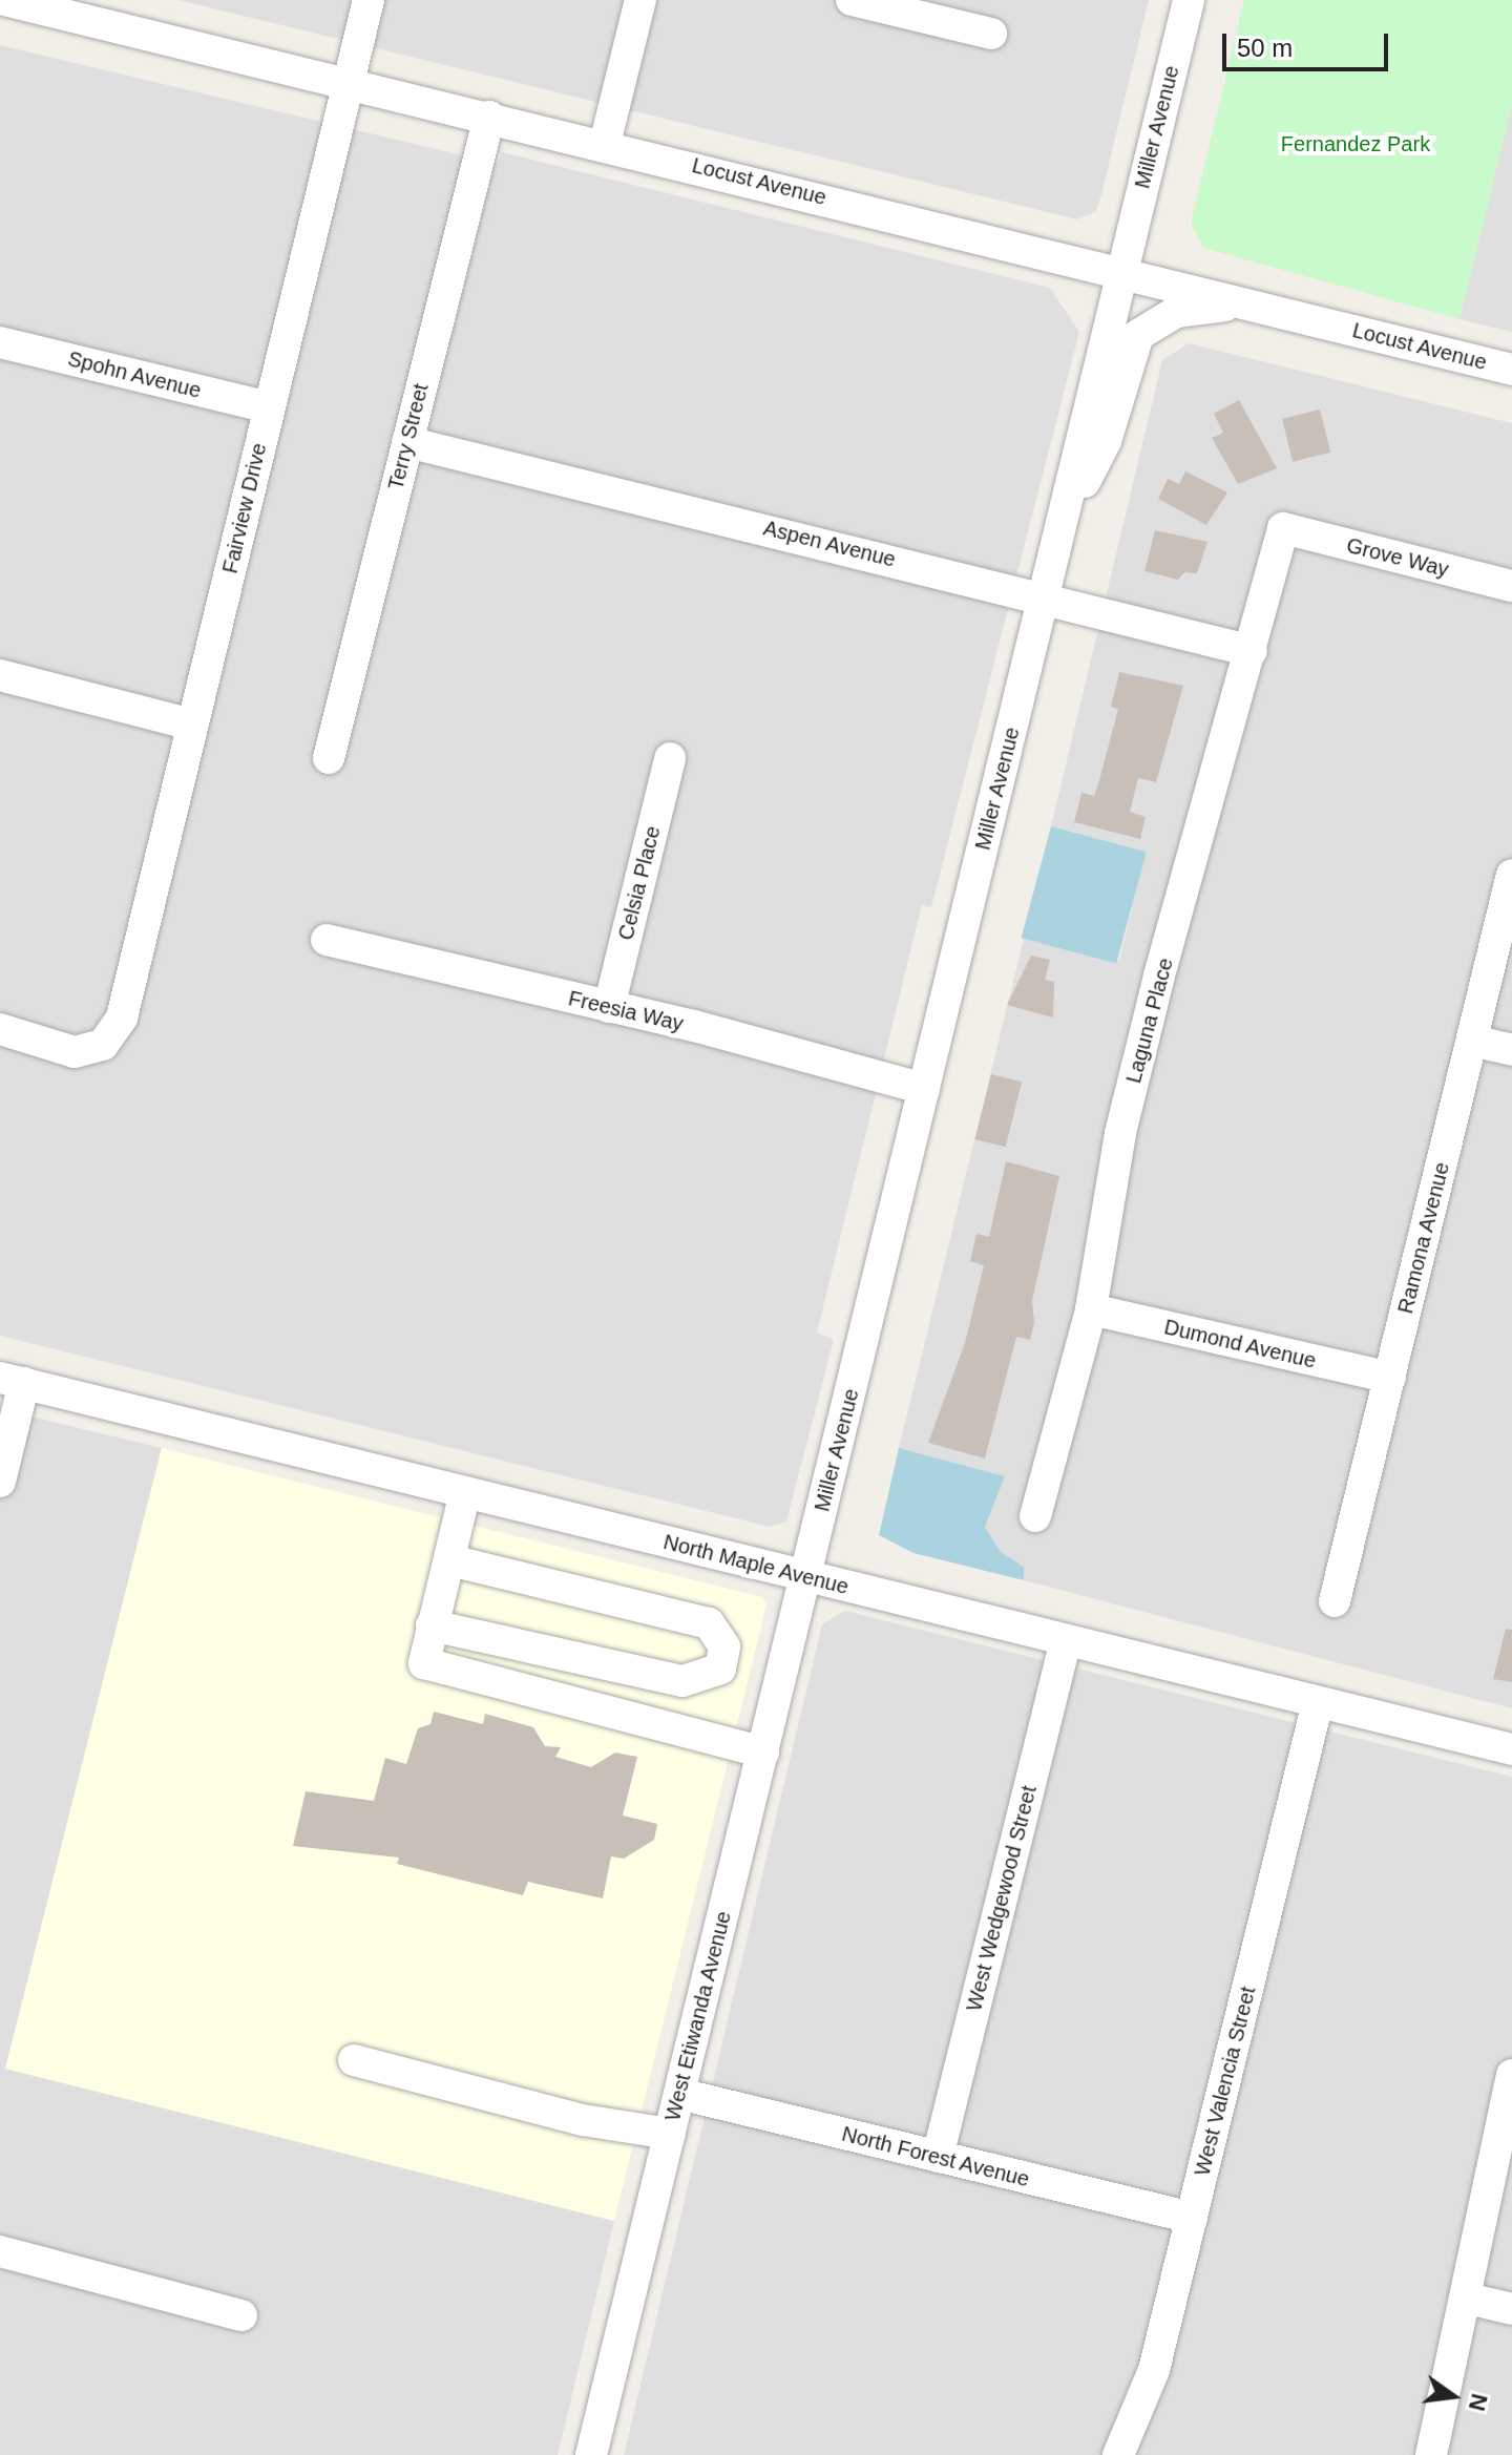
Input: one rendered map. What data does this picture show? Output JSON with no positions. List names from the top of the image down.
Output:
{
  "streets": {
    "street": [
      "Miller Avenue",
      "Locust Avenue",
      "Spohn Avenue",
      "Terry Street",
      "Fairview Drive",
      "Aspen Avenue",
      "Grove Way",
      "Celsia Place",
      "Freesia Way",
      "Laguna Place",
      "Ramona Avenue",
      "Dumond Avenue",
      "North Maple Avenue",
      "West Wedgewood Street",
      "West Etiwanda Avenue",
      "West Valencia Street",
      "North Forest Avenue"
    ]
  },
  "crossings": [
    ["Miller Avenue", "Locust Avenue"],
    ["Miller Avenue", "Aspen Avenue"],
    ["Miller Avenue", "Freesia Way"],
    ["Miller Avenue", "North Maple Avenue"],
    ["Miller Avenue", "West Etiwanda Avenue"],
    ["Locust Avenue", "Terry Street"],
    ["Locust Avenue", "Fairview Drive"],
    ["Spohn Avenue", "Fairview Drive"],
    ["Terry Street", "Aspen Avenue"],
    ["Aspen Avenue", "Laguna Place"],
    ["Grove Way", "Laguna Place"],
    ["Celsia Place", "Freesia Way"],
    ["Laguna Place", "Dumond Avenue"],
    ["Ramona Avenue", "Dumond Avenue"],
    ["North Maple Avenue", "West Wedgewood Street"],
    ["North Maple Avenue", "West Etiwanda Avenue"],
    ["North Maple Avenue", "West Valencia Street"],
    ["West Wedgewood Street", "North Forest Avenue"],
    ["West Etiwanda Avenue", "North Forest Avenue"],
    ["West Valencia Street", "North Forest Avenue"]
  ],
  "parks": ["Fernandez Park"],
  "scale_bar": "50 m",
  "north": "right"
}
